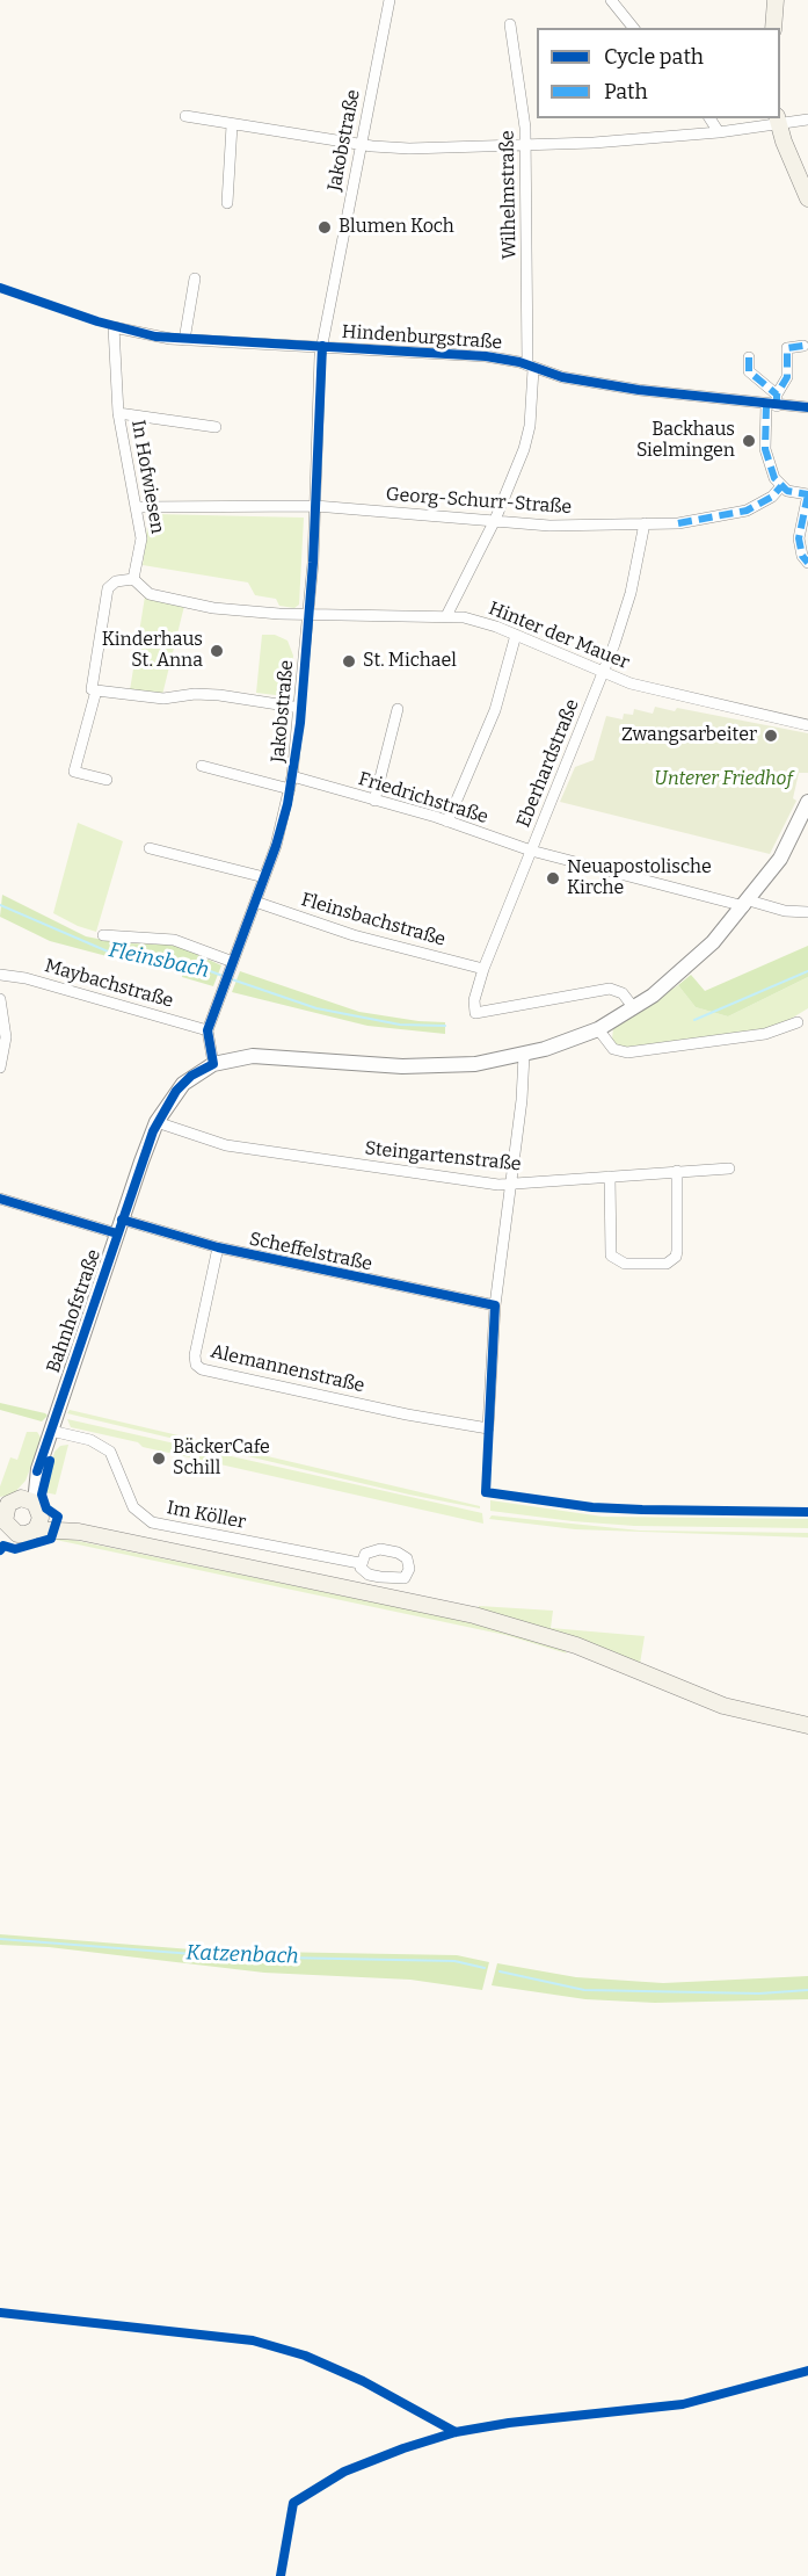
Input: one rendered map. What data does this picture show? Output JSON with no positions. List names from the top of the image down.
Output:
{
  "streets": {
    "street": [
      "Jakobstraße",
      "Wilhelmstraße",
      "Hindenburgstraße",
      "In Hofwiesen",
      "Georg-Schurr-Straße",
      "Hinter der Mauer",
      "Eberhardstraße",
      "Friedrichstraße",
      "Fleinsbachstraße",
      "Maybachstraße",
      "Steingartenstraße",
      "Scheffelstraße",
      "Bahnhofstraße",
      "Alemannenstraße",
      "Im Köller"
    ]
  },
  "crossings": [
    ["Jakobstraße", "Hindenburgstraße"],
    ["Jakobstraße", "Georg-Schurr-Straße"],
    ["Jakobstraße", "Hinter der Mauer"],
    ["Jakobstraße", "Friedrichstraße"],
    ["Jakobstraße", "Fleinsbachstraße"],
    ["Jakobstraße", "Maybachstraße"],
    ["Jakobstraße", "Bahnhofstraße"],
    ["Wilhelmstraße", "Hindenburgstraße"],
    ["Wilhelmstraße", "Georg-Schurr-Straße"],
    ["Wilhelmstraße", "Hinter der Mauer"],
    ["Hindenburgstraße", "In Hofwiesen"],
    ["In Hofwiesen", "Georg-Schurr-Straße"],
    ["In Hofwiesen", "Hinter der Mauer"],
    ["Georg-Schurr-Straße", "Eberhardstraße"],
    ["Hinter der Mauer", "Eberhardstraße"],
    ["Eberhardstraße", "Friedrichstraße"],
    ["Eberhardstraße", "Fleinsbachstraße"],
    ["Eberhardstraße", "Bahnhofstraße"],
    ["Friedrichstraße", "Bahnhofstraße"],
    ["Steingartenstraße", "Bahnhofstraße"],
    ["Scheffelstraße", "Bahnhofstraße"],
    ["Scheffelstraße", "Alemannenstraße"],
    ["Bahnhofstraße", "Im Köller"]
  ],
  "water": ["Fleinsbach", "Katzenbach"],
  "parks": ["Unterer Friedhof"],
  "places": [
    "Blumen Koch",
    "Backhaus Sielmingen",
    "Kinderhaus St. Anna",
    "St. Michael",
    "Zwangsarbeiter",
    "Neuapostolische Kirche",
    "BäckerCafe Schill"
  ],
  "legend": ["Cycle path", "Path"]
}
